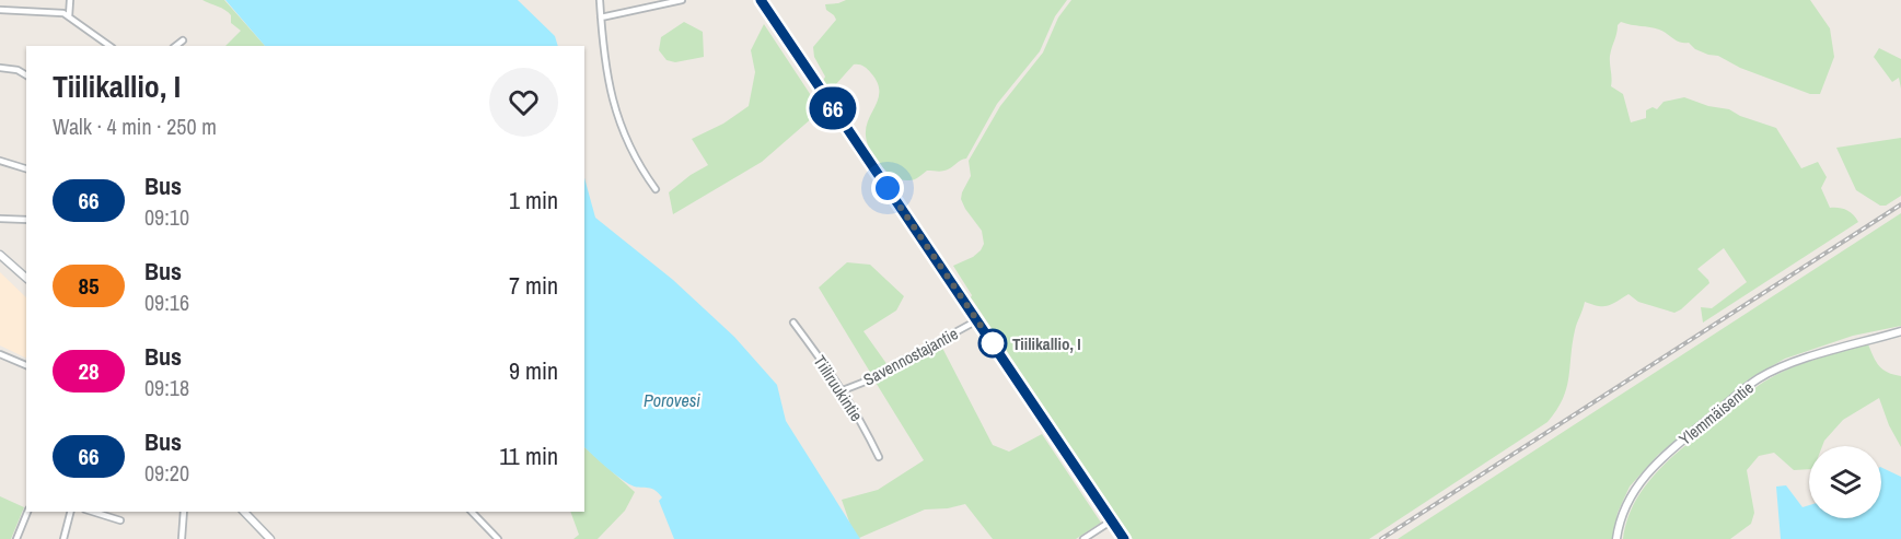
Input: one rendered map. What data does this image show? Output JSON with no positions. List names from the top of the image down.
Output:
{
  "streets": {
    "street": ["Savennostajantie", "Tiiliruukintie", "Ylemmäisentie"]
  },
  "crossings": [
    ["Savennostajantie", "Tiiliruukintie"]
  ],
  "water": ["Porovesi"],
  "places": ["Tiilikallio, I"],
  "lines": ["bus line 66"],
  "page": {
    "on_map": "66",
    "heading": ["Tiilikallio, I", "Walk · 4 min · 250 m"],
    "list": [
      {
        "mark": "66",
        "name": "Bus",
        "note": "09:10",
        "value": "1 min"
      },
      {
        "mark": "85",
        "name": "Bus",
        "note": "09:16",
        "value": "7 min"
      },
      {
        "mark": "28",
        "name": "Bus",
        "note": "09:18",
        "value": "9 min"
      },
      {
        "mark": "66",
        "name": "Bus",
        "note": "09:20",
        "value": "11 min"
      }
    ]
  }
}
